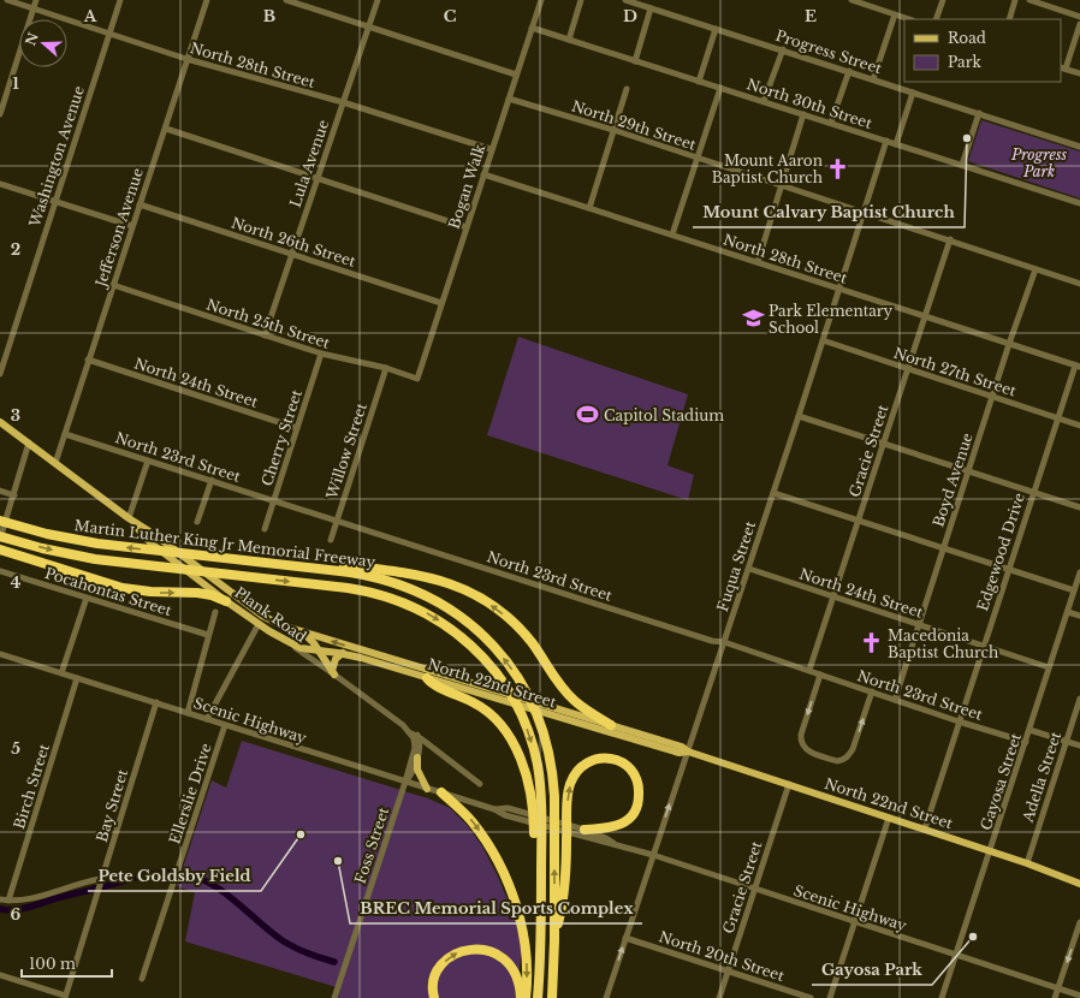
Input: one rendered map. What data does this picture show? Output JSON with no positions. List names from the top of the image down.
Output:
{
  "streets": {
    "highway": ["Martin Luther King Jr Memorial Freeway"],
    "main road": ["Plank Road", "North 22nd Street"],
    "street": [
      "Progress Street",
      "North 28th Street",
      "North 30th Street",
      "North 29th Street",
      "Washington Avenue",
      "Lula Avenue",
      "Bogan Walk",
      "Jefferson Avenue",
      "North 26th Street",
      "North 25th Street",
      "North 27th Street",
      "North 24th Street",
      "Cherry Street",
      "Willow Street",
      "Gracie Street",
      "North 23rd Street",
      "Boyd Avenue",
      "Edgewood Drive",
      "Fuqua Street",
      "Pocahontas Street",
      "Scenic Highway",
      "Adella Street",
      "Gayosa Street",
      "Birch Street",
      "Ellerslie Drive",
      "Bay Street",
      "Foss Street",
      "North 20th Street"
    ]
  },
  "crossings": [
    ["North 28th Street", "Washington Avenue"],
    ["North 28th Street", "Lula Avenue"],
    ["North 28th Street", "Bogan Walk"],
    ["North 28th Street", "Jefferson Avenue"],
    ["North 28th Street", "Gracie Street"],
    ["North 28th Street", "Boyd Avenue"],
    ["North 28th Street", "Edgewood Drive"],
    ["North 28th Street", "Fuqua Street"],
    ["North 30th Street", "Bogan Walk"],
    ["North 30th Street", "Fuqua Street"],
    ["North 29th Street", "Bogan Walk"],
    ["North 29th Street", "Gracie Street"],
    ["North 29th Street", "Boyd Avenue"],
    ["North 29th Street", "Fuqua Street"],
    ["Lula Avenue", "North 26th Street"],
    ["Lula Avenue", "North 25th Street"],
    ["Bogan Walk", "North 26th Street"],
    ["Bogan Walk", "North 25th Street"],
    ["Jefferson Avenue", "North 26th Street"],
    ["Jefferson Avenue", "North 25th Street"],
    ["Jefferson Avenue", "North 24th Street"],
    ["Jefferson Avenue", "North 23rd Street"],
    ["Jefferson Avenue", "Plank Road"],
    ["North 25th Street", "Cherry Street"],
    ["North 25th Street", "Willow Street"],
    ["North 27th Street", "Gracie Street"],
    ["North 27th Street", "Boyd Avenue"],
    ["North 27th Street", "Edgewood Drive"],
    ["North 27th Street", "Fuqua Street"],
    ["North 24th Street", "Cherry Street"],
    ["North 24th Street", "Gracie Street"],
    ["North 24th Street", "Boyd Avenue"],
    ["North 24th Street", "Edgewood Drive"],
    ["North 24th Street", "Fuqua Street"],
    ["North 24th Street", "Gayosa Street"],
    ["Cherry Street", "North 23rd Street"],
    ["Willow Street", "North 23rd Street"],
    ["Gracie Street", "North 23rd Street"],
    ["Gracie Street", "North 22nd Street"],
    ["Gracie Street", "Scenic Highway"],
    ["Gracie Street", "North 20th Street"],
    ["North 23rd Street", "Boyd Avenue"],
    ["North 23rd Street", "Edgewood Drive"],
    ["North 23rd Street", "Fuqua Street"],
    ["North 23rd Street", "Gayosa Street"],
    ["Edgewood Drive", "North 22nd Street"],
    ["Fuqua Street", "North 22nd Street"],
    ["Fuqua Street", "Scenic Highway"],
    ["Fuqua Street", "North 20th Street"],
    ["Plank Road", "North 22nd Street"],
    ["Plank Road", "Scenic Highway"],
    ["Plank Road", "Foss Street"],
    ["North 22nd Street", "Adella Street"],
    ["North 22nd Street", "Gayosa Street"],
    ["Scenic Highway", "Gayosa Street"],
    ["Scenic Highway", "Birch Street"],
    ["Scenic Highway", "Ellerslie Drive"],
    ["Scenic Highway", "Bay Street"],
    ["Scenic Highway", "Foss Street"]
  ],
  "parks": ["Progress Park"],
  "places": {
    "other": [
      "Mount Calvary Baptist Church",
      "Pete Goldsby Field",
      "BREC Memorial Sports Complex",
      "Gayosa Park"
    ],
    "church": ["Mount Aaron Baptist Church", "Macedonia Baptist Church"],
    "school or university": ["Park Elementary School"],
    "sports": ["Capitol Stadium"]
  },
  "legend": ["Road", "Park"],
  "scale_bar": "100 m",
  "north": "left",
  "grid": {
    "columns": [
      "A",
      "B",
      "C",
      "D",
      "E"
    ],
    "rows": [
      "1",
      "2",
      "3",
      "4",
      "5",
      "6"
    ]
  }
}
